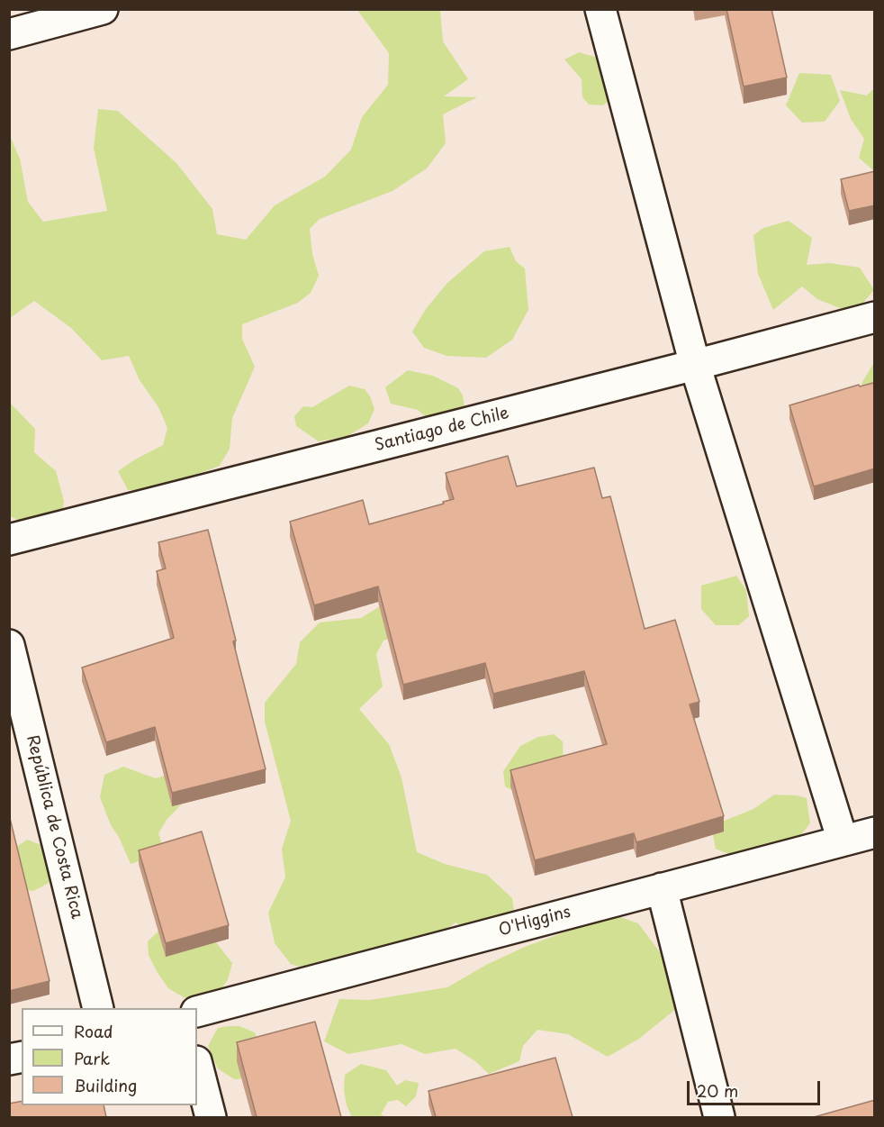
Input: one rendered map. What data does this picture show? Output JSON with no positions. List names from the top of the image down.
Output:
{
  "streets": {
    "street": ["Santiago de Chile", "República de Costa Rica", "O'Higgins"]
  },
  "legend": ["Road", "Park", "Building"],
  "scale_bar": "20 m"
}
